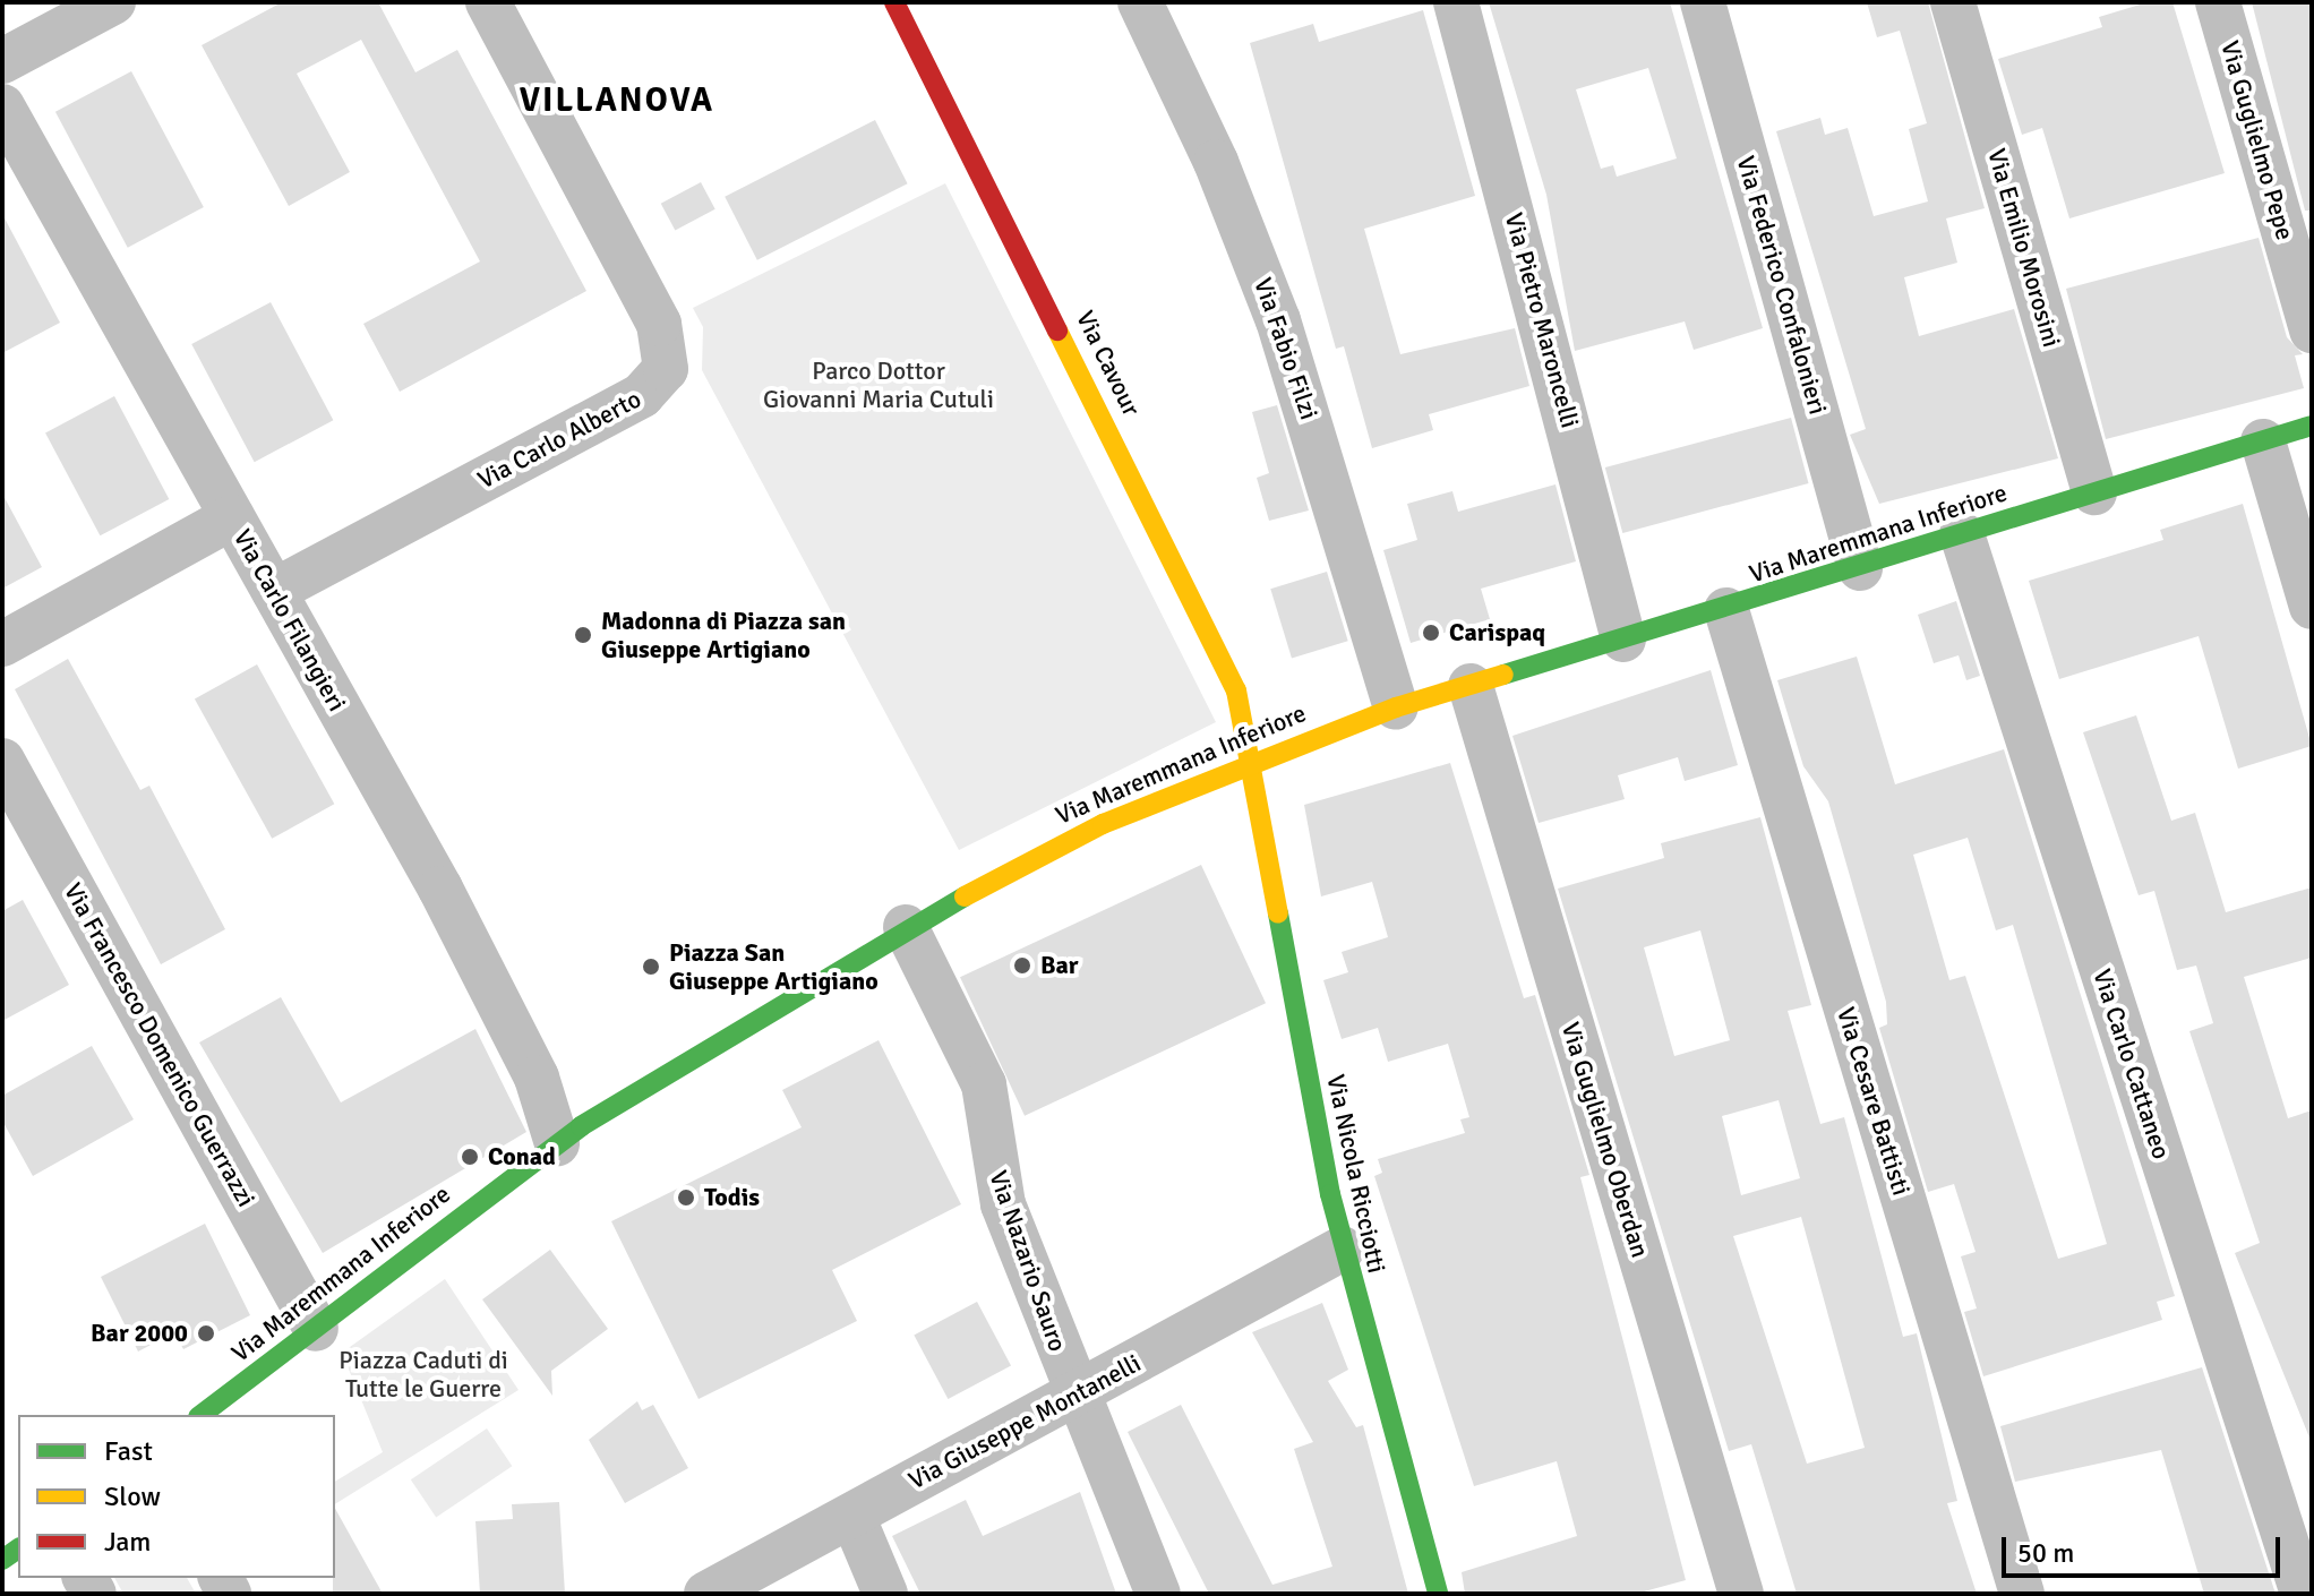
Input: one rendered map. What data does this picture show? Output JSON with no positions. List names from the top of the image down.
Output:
{
  "streets": {
    "main road": ["Via Cavour", "Via Maremmana Inferiore", "Via Nicola Ricciotti"],
    "street": [
      "Via Guglielmo Pepe",
      "Via Emilio Morosini",
      "Via Federico Confalonieri",
      "Via Pietro Maroncelli",
      "Via Fabio Filzi",
      "Via Carlo Alberto",
      "Via Carlo Filangieri",
      "Via Francesco Domenico Guerrazzi",
      "Via Carlo Cattaneo",
      "Via Cesare Battisti",
      "Via Guglielmo Oberdan",
      "Via Nazario Sauro",
      "Via Giuseppe Montanelli"
    ]
  },
  "crossings": [
    ["Via Emilio Morosini", "Via Maremmana Inferiore"],
    ["Via Federico Confalonieri", "Via Maremmana Inferiore"],
    ["Via Pietro Maroncelli", "Via Maremmana Inferiore"],
    ["Via Fabio Filzi", "Via Maremmana Inferiore"],
    ["Via Cavour", "Via Maremmana Inferiore"],
    ["Via Cavour", "Via Nicola Ricciotti"],
    ["Via Carlo Alberto", "Via Carlo Filangieri"],
    ["Via Maremmana Inferiore", "Via Carlo Filangieri"],
    ["Via Maremmana Inferiore", "Via Francesco Domenico Guerrazzi"],
    ["Via Maremmana Inferiore", "Via Carlo Cattaneo"],
    ["Via Maremmana Inferiore", "Via Cesare Battisti"],
    ["Via Maremmana Inferiore", "Via Guglielmo Oberdan"],
    ["Via Maremmana Inferiore", "Via Nicola Ricciotti"],
    ["Via Maremmana Inferiore", "Via Nazario Sauro"],
    ["Via Nicola Ricciotti", "Via Giuseppe Montanelli"],
    ["Via Nazario Sauro", "Via Giuseppe Montanelli"]
  ],
  "districts": ["VILLANOVA"],
  "parks": ["Parco Dottor Giovanni Maria Cutuli", "Piazza Caduti di Tutte le Guerre"],
  "places": [
    "Carispaq",
    "Madonna di Piazza san Giuseppe Artigiano",
    "Bar",
    "Piazza San Giuseppe Artigiano",
    "Conad",
    "Todis",
    "Bar 2000"
  ],
  "legend": ["Fast", "Slow", "Jam"],
  "scale_bar": "50 m"
}
